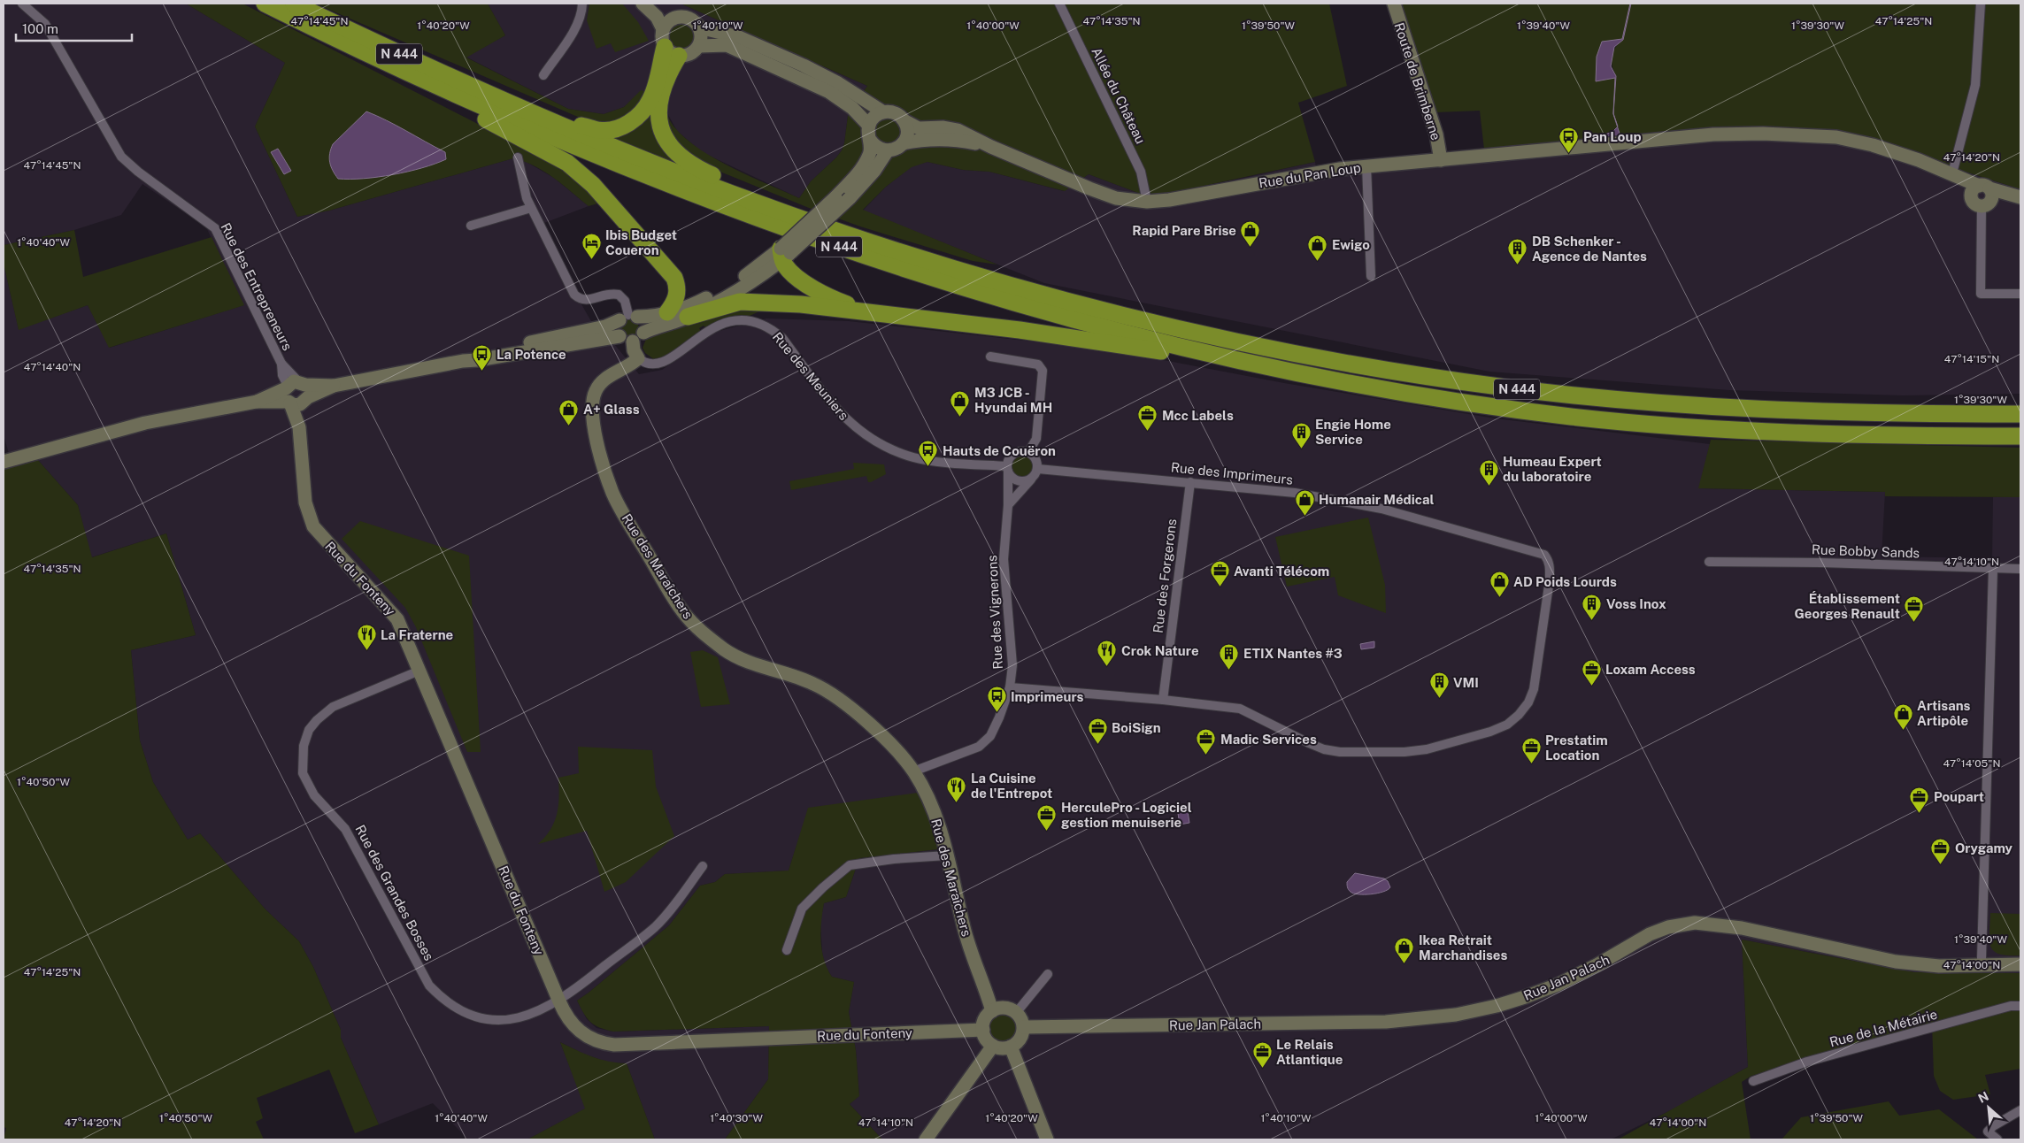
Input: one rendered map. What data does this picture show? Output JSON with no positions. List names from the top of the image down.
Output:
{
  "streets": {
    "highway": ["N 444"],
    "street": [
      "Route de Brimberne",
      "Allée du Château",
      "Rue du Pan Loup",
      "Rue des Entrepreneurs",
      "Rue des Meuniers",
      "Rue des Imprimeurs",
      "Rue Bobby Sands",
      "Rue des Maraîchers",
      "Rue des Forgerons",
      "Rue du Fonteny",
      "Rue des Vignerons",
      "Rue des Grandes Bosses",
      "Rue Jan Palach",
      "Rue de la Métairie"
    ]
  },
  "crossings": [
    ["Route de Brimberne", "Rue du Pan Loup"],
    ["Allée du Château", "Rue du Pan Loup"],
    ["Rue des Entrepreneurs", "Rue du Fonteny"],
    ["Rue des Meuniers", "Rue des Imprimeurs"],
    ["Rue des Meuniers", "Rue des Maraîchers"],
    ["Rue des Meuniers", "Rue des Vignerons"],
    ["Rue des Imprimeurs", "Rue des Forgerons"],
    ["Rue des Imprimeurs", "Rue des Vignerons"],
    ["Rue des Maraîchers", "Rue du Fonteny"],
    ["Rue des Maraîchers", "Rue des Vignerons"],
    ["Rue des Maraîchers", "Rue Jan Palach"],
    ["Rue du Fonteny", "Rue des Grandes Bosses"],
    ["Rue du Fonteny", "Rue Jan Palach"]
  ],
  "places": {
    "bus stop": [
      "Pan Loup",
      "La Potence",
      "Hauts de Couëron",
      "Imprimeurs"
    ],
    "shop": [
      "Rapid Pare Brise",
      "Ewigo",
      "M3 JCB - Hyundai MH",
      "A+ Glass",
      "Humanair Médical",
      "AD Poids Lourds",
      "Artisans Artipôle",
      "Ikea Retrait Marchandises"
    ],
    "hotel": ["Ibis Budget Coueron"],
    "building": [
      "DB Schenker - Agence de Nantes",
      "Engie Home Service",
      "Humeau Expert du laboratoire",
      "Voss Inox",
      "ETIX Nantes #3",
      "VMI"
    ],
    "office": [
      "Mcc Labels",
      "Avanti Télécom",
      "Établissement Georges Renault",
      "Loxam Access",
      "BoiSign",
      "Madic Services",
      "Prestatim Location",
      "Poupart",
      "HerculePro - Logiciel gestion menuiserie",
      "Orygamy",
      "Le Relais Atlantique"
    ],
    "restaurant": ["La Fraterne", "Crok Nature", "La Cuisine de l'Entrepot"]
  },
  "scale_bar": "100 m",
  "north": "top left",
  "coordinates": [
    "47°14'45\"N",
    "47°14'35\"N",
    "47°14'25\"N",
    "1°40'20\"W",
    "1°40'10\"W",
    "1°40'00\"W",
    "1°39'50\"W",
    "1°39'40\"W",
    "1°39'30\"W",
    "47°14'20\"N",
    "1°40'40\"W",
    "47°14'15\"N",
    "47°14'40\"N",
    "47°14'10\"N",
    "47°14'05\"N",
    "1°40'50\"W",
    "47°14'00\"N",
    "1°40'30\"W"
  ]
}
